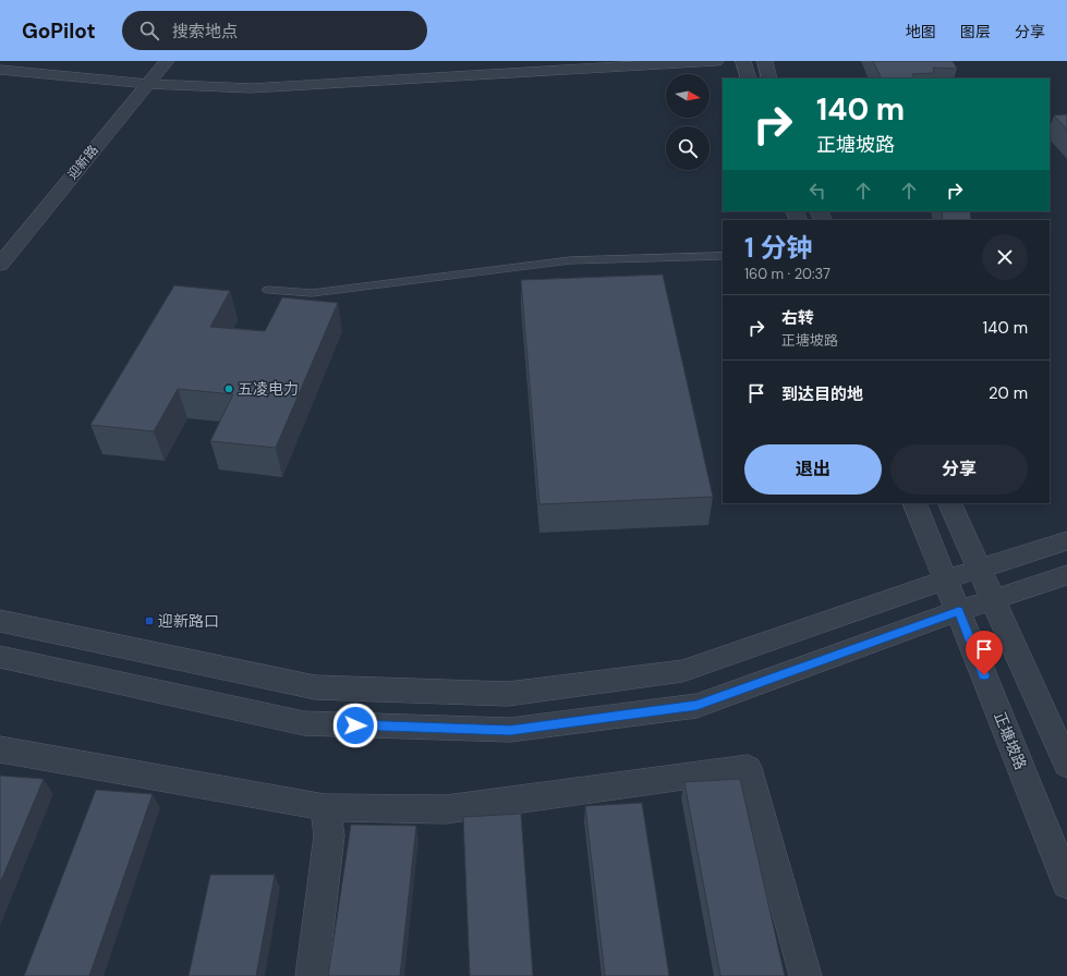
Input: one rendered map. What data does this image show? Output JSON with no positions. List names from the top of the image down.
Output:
{
  "streets": {
    "street": ["迎新路", "正塘坡路"]
  },
  "places": {
    "other": ["五凌电力"],
    "transit": ["迎新路口"]
  },
  "north": "right",
  "page": {
    "header": "GoPilot",
    "search": "搜索地点",
    "nav": ["地图", "图层", "分享"],
    "turn": ["140 m", "正塘坡路"],
    "heading": ["1 分钟", "160 m · 20:37"],
    "list": [
      {
        "name": "右转",
        "note": "正塘坡路",
        "value": "140 m"
      },
      {
        "name": "到达目的地",
        "value": "20 m"
      }
    ],
    "buttons": ["退出", "分享"]
  }
}
